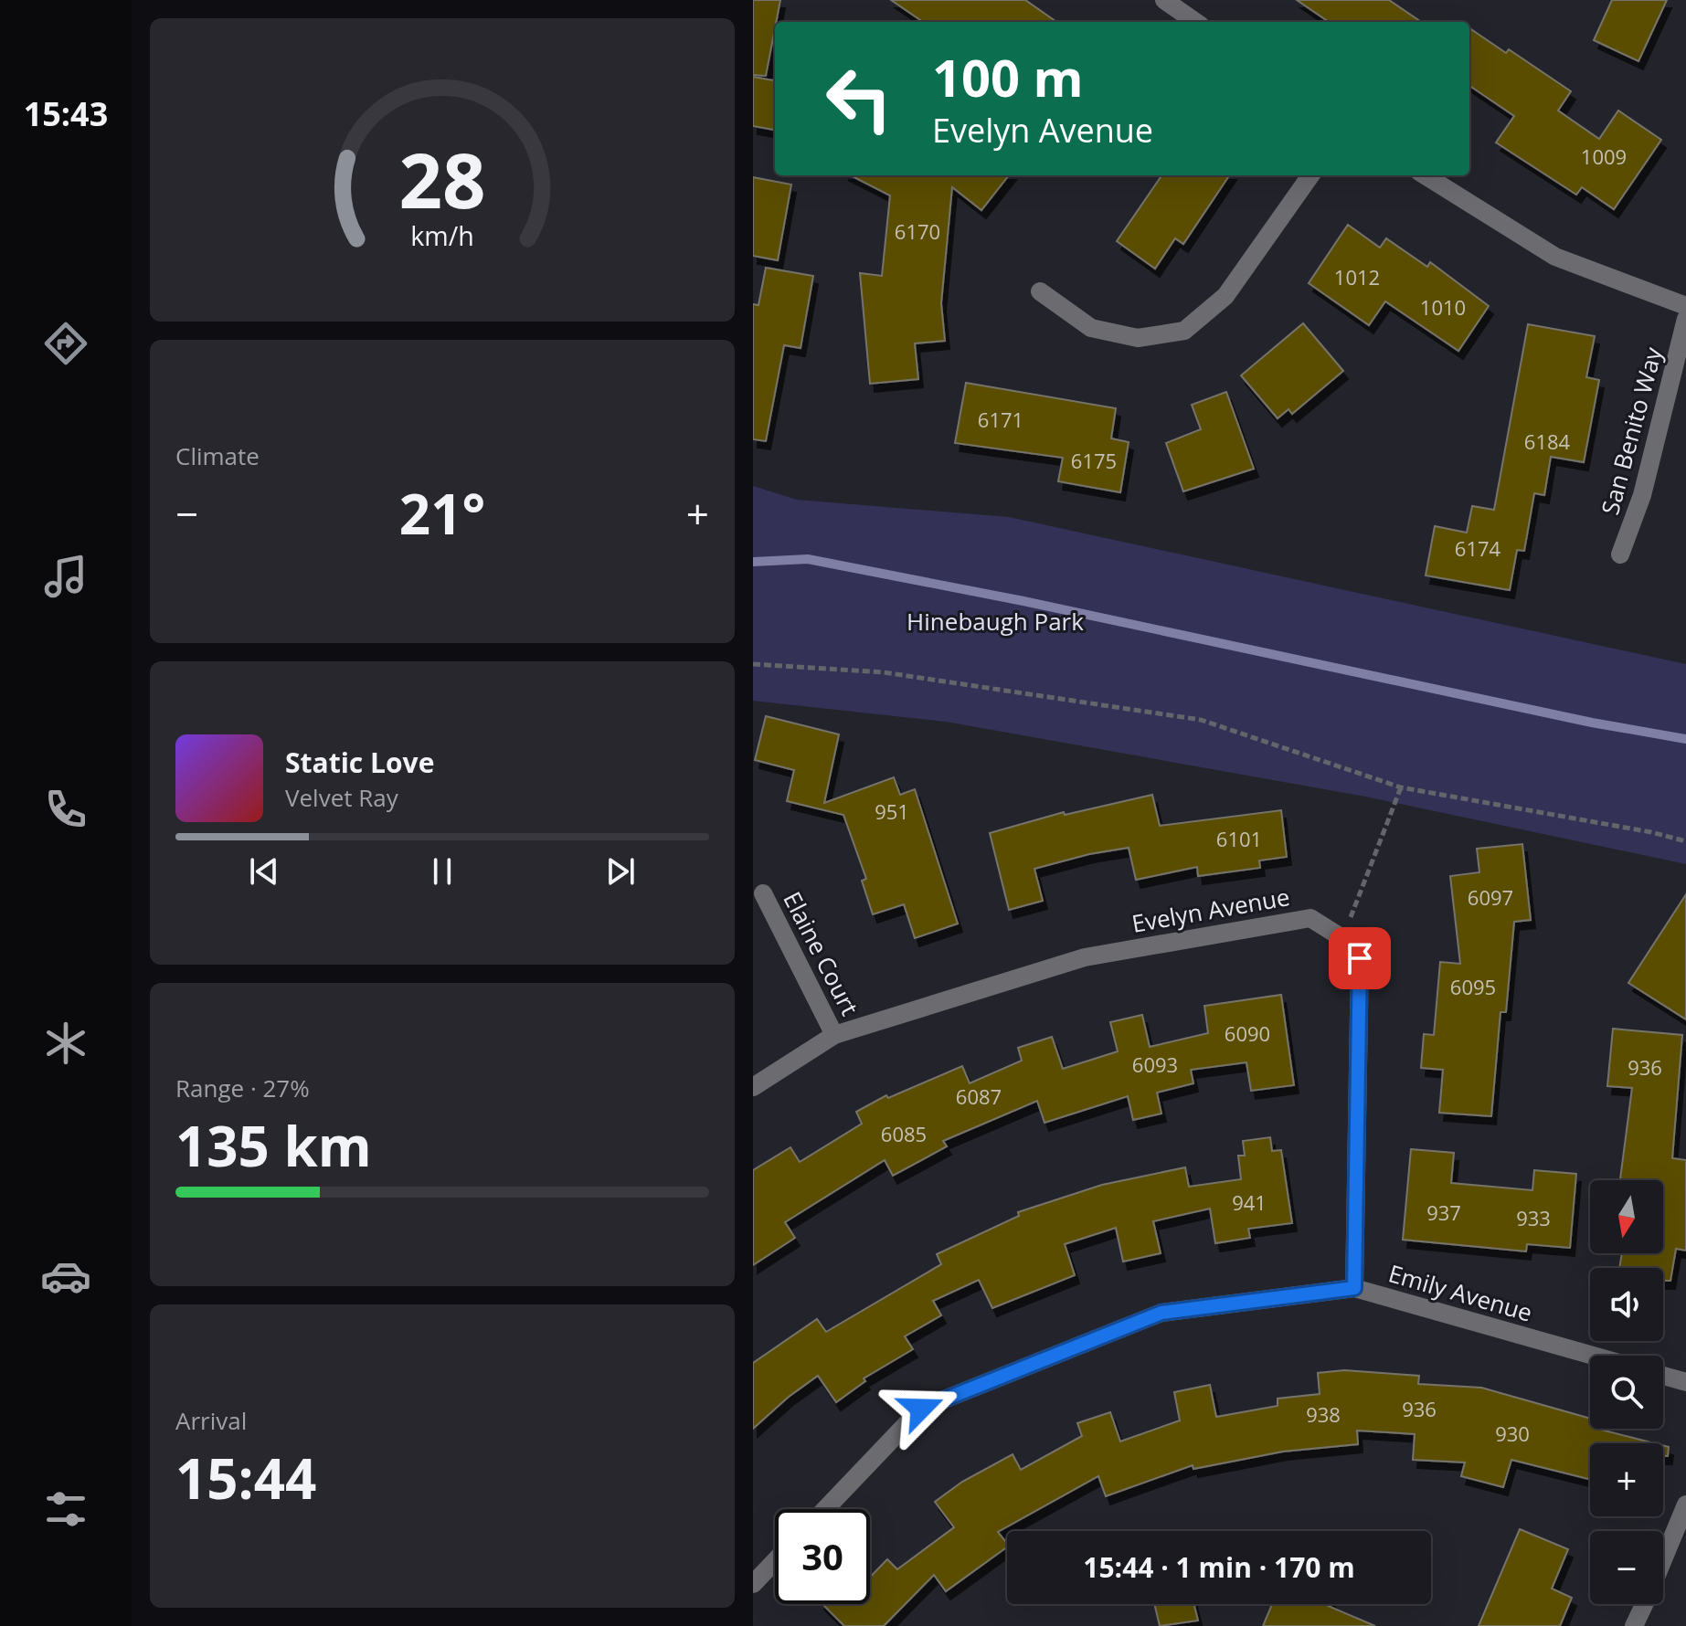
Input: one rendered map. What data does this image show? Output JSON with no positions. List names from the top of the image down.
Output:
{
  "streets": {
    "street": [
      "San Benito Way",
      "Evelyn Avenue",
      "Elaine Court",
      "Emily Avenue"
    ]
  },
  "crossings": [
    ["Evelyn Avenue", "Elaine Court"],
    ["Evelyn Avenue", "Emily Avenue"]
  ],
  "parks": ["Hinebaugh Park"],
  "house_numbers": [
    "1009",
    "6170",
    "1012",
    "1010",
    "6171",
    "6184",
    "6175",
    "6174",
    "951",
    "6101",
    "6097",
    "6095",
    "6090",
    "6093",
    "936",
    "6087",
    "6085",
    "941",
    "937",
    "933",
    "936",
    "938",
    "930"
  ],
  "north": "bottom",
  "page": {
    "tabs": "15:43",
    "turn": ["100 m", "Evelyn Avenue"],
    "tile": [
      "Climate",
      ["Range · 27%", "135 km"],
      ["Arrival", "15:44"]
    ],
    "heat": ["−", "21°", "+"],
    "song": ["Static Love", "Velvet Ray"],
    "map_buttons": ["+", "−"],
    "limit": "30",
    "trip": "15:44 · 1 min · 170 m",
    "gauge": ["28", "km/h"]
  }
}
